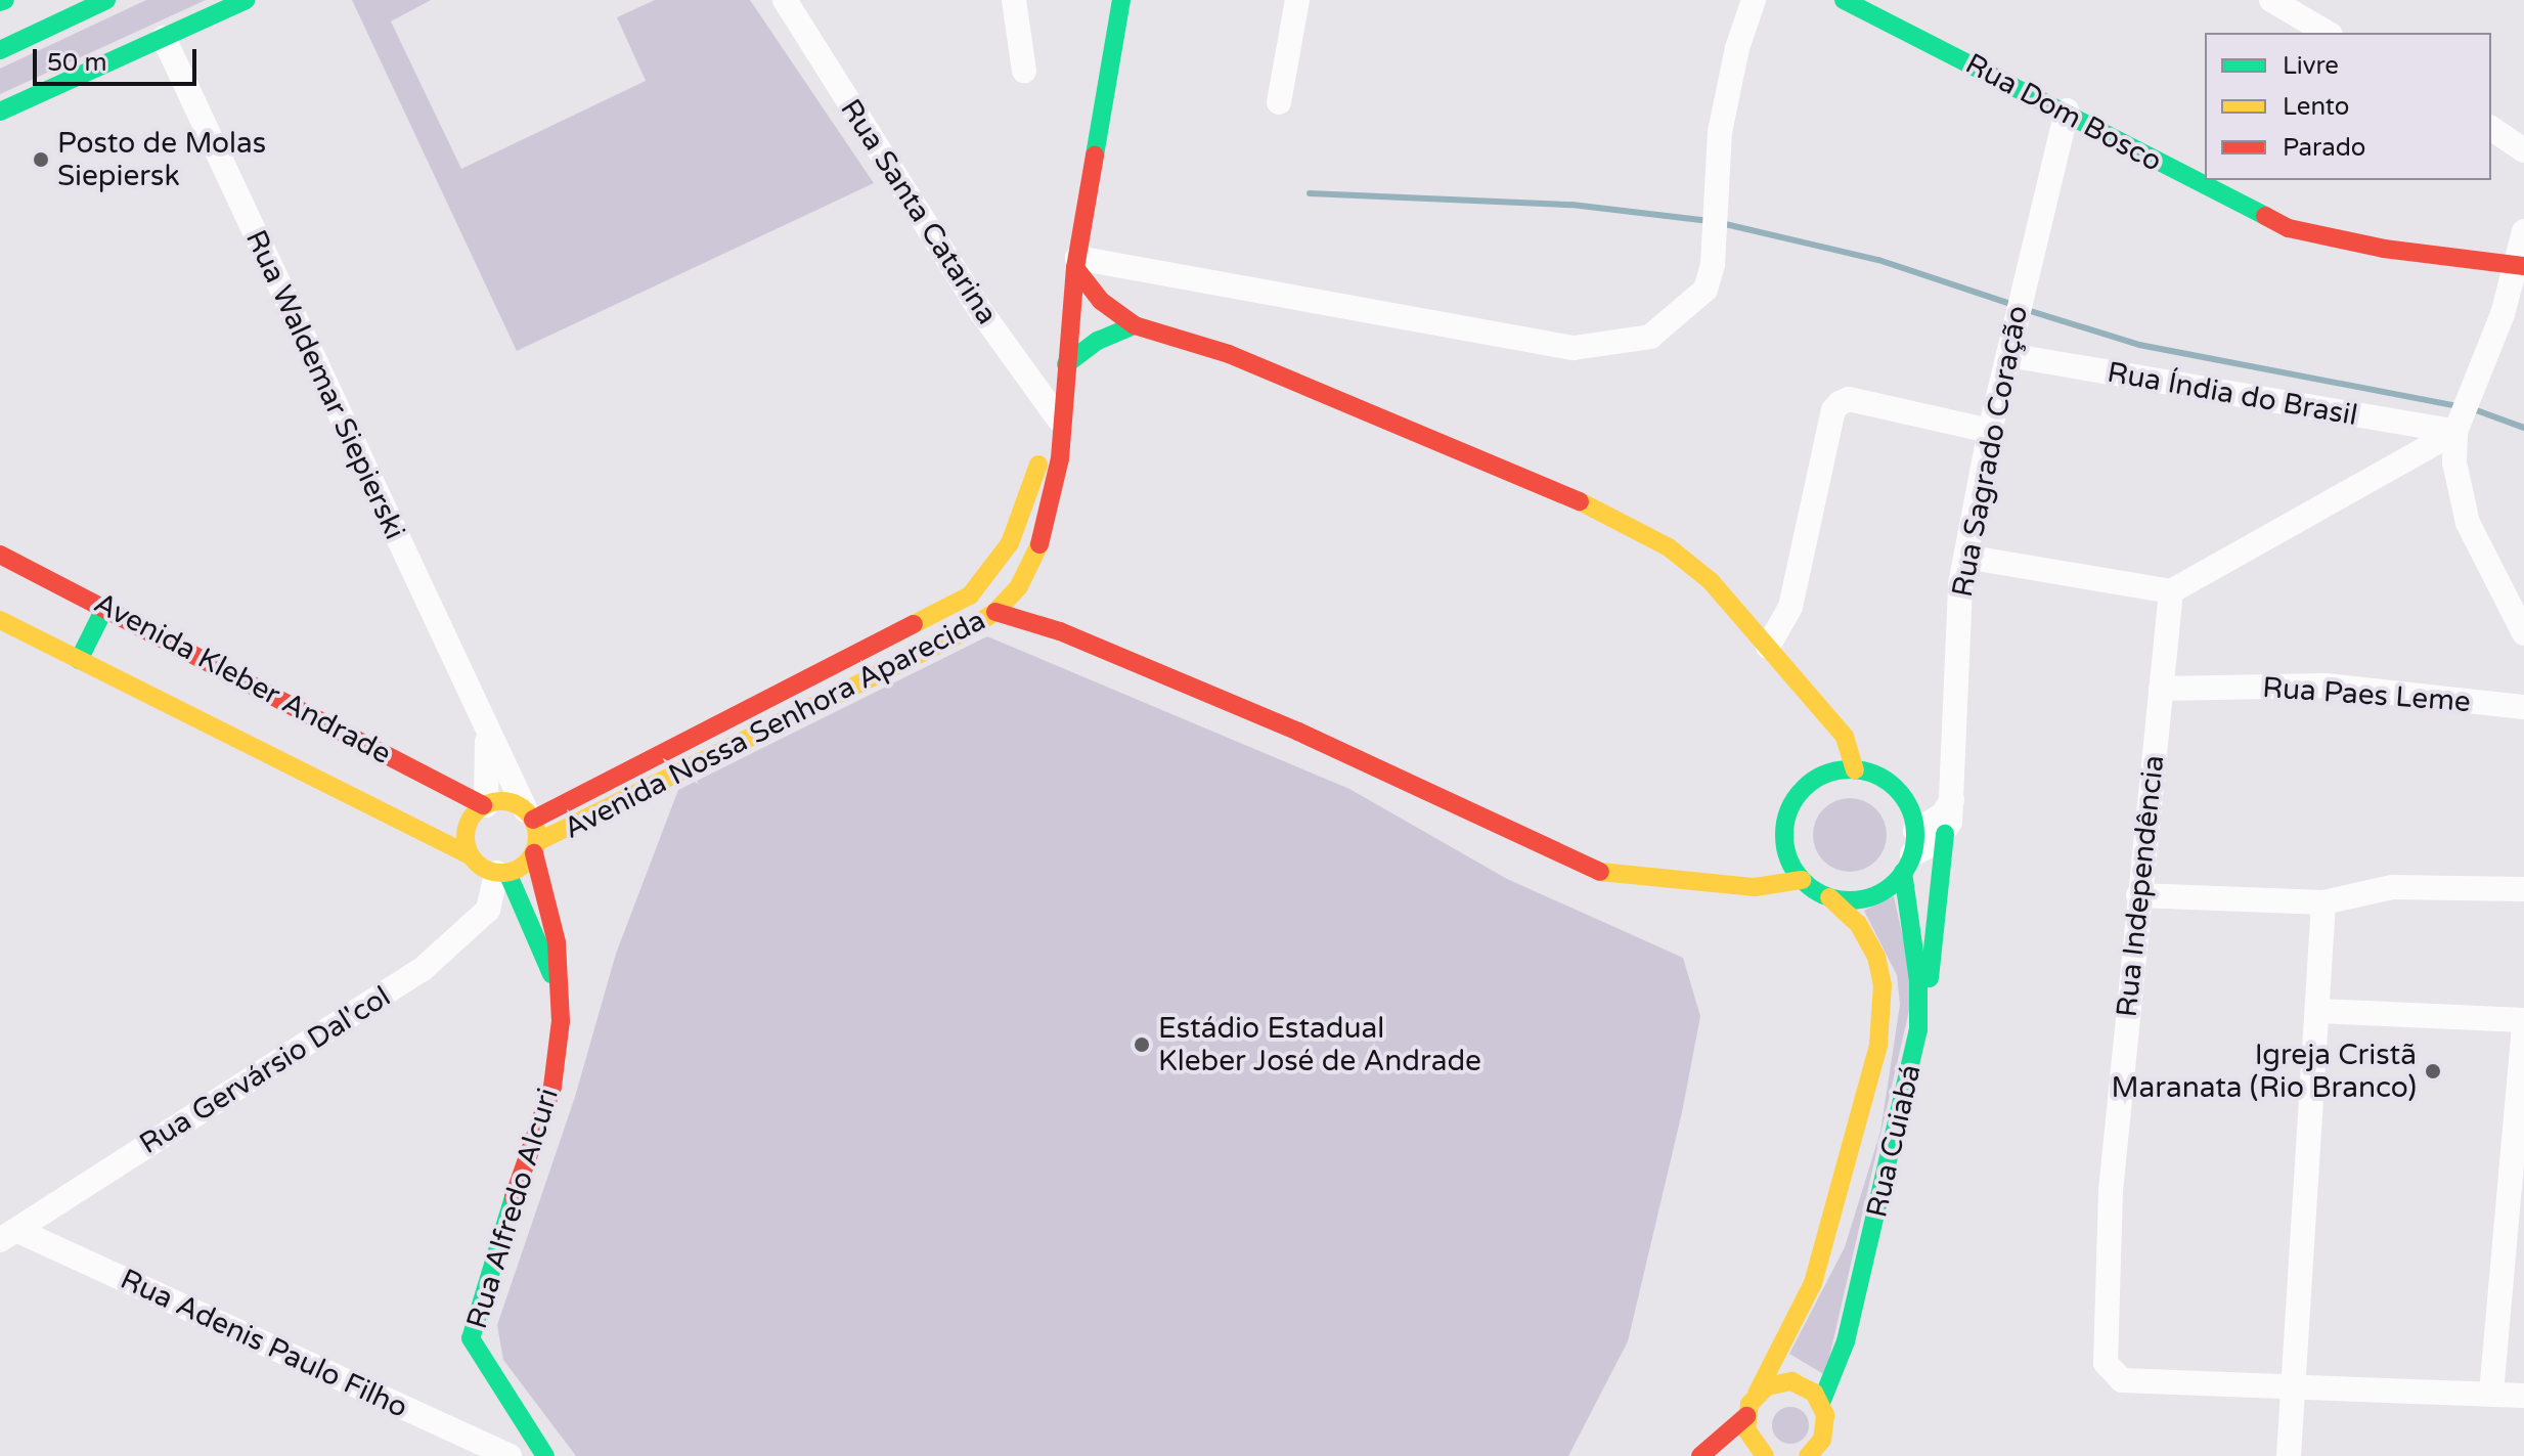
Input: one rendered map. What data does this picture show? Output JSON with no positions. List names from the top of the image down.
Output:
{
  "streets": {
    "street": [
      "Rua Dom Bosco",
      "Rua Santa Catarina",
      "Rua Waldemar Siepierski",
      "Rua Índia do Brasil",
      "Rua Sagrado Coração",
      "Avenida Kleber Andrade",
      "Rua Paes Leme",
      "Avenida Nossa Senhora Aparecida",
      "Rua Independência",
      "Rua Gervársio Dal'col",
      "Rua Cuiabá",
      "Rua Alfredo Alcuri",
      "Rua Adenis Paulo Filho"
    ]
  },
  "crossings": [
    ["Rua Dom Bosco", "Rua Sagrado Coração"],
    ["Rua Santa Catarina", "Avenida Nossa Senhora Aparecida"],
    ["Rua Waldemar Siepierski", "Avenida Kleber Andrade"],
    ["Rua Waldemar Siepierski", "Avenida Nossa Senhora Aparecida"],
    ["Rua Waldemar Siepierski", "Rua Gervársio Dal'col"],
    ["Rua Waldemar Siepierski", "Rua Alfredo Alcuri"],
    ["Rua Índia do Brasil", "Rua Sagrado Coração"],
    ["Avenida Kleber Andrade", "Avenida Nossa Senhora Aparecida"],
    ["Avenida Kleber Andrade", "Rua Gervársio Dal'col"],
    ["Avenida Kleber Andrade", "Rua Alfredo Alcuri"],
    ["Rua Paes Leme", "Rua Independência"],
    ["Avenida Nossa Senhora Aparecida", "Rua Gervársio Dal'col"],
    ["Avenida Nossa Senhora Aparecida", "Rua Alfredo Alcuri"],
    ["Rua Gervársio Dal'col", "Rua Alfredo Alcuri"],
    ["Rua Gervársio Dal'col", "Rua Adenis Paulo Filho"]
  ],
  "places": ["Posto de Molas Siepiersk", "Estádio Estadual Kleber José de Andrade", "Igreja Cristã Maranata (Rio Branco)"],
  "legend": ["Livre", "Lento", "Parado"],
  "scale_bar": "50 m"
}
